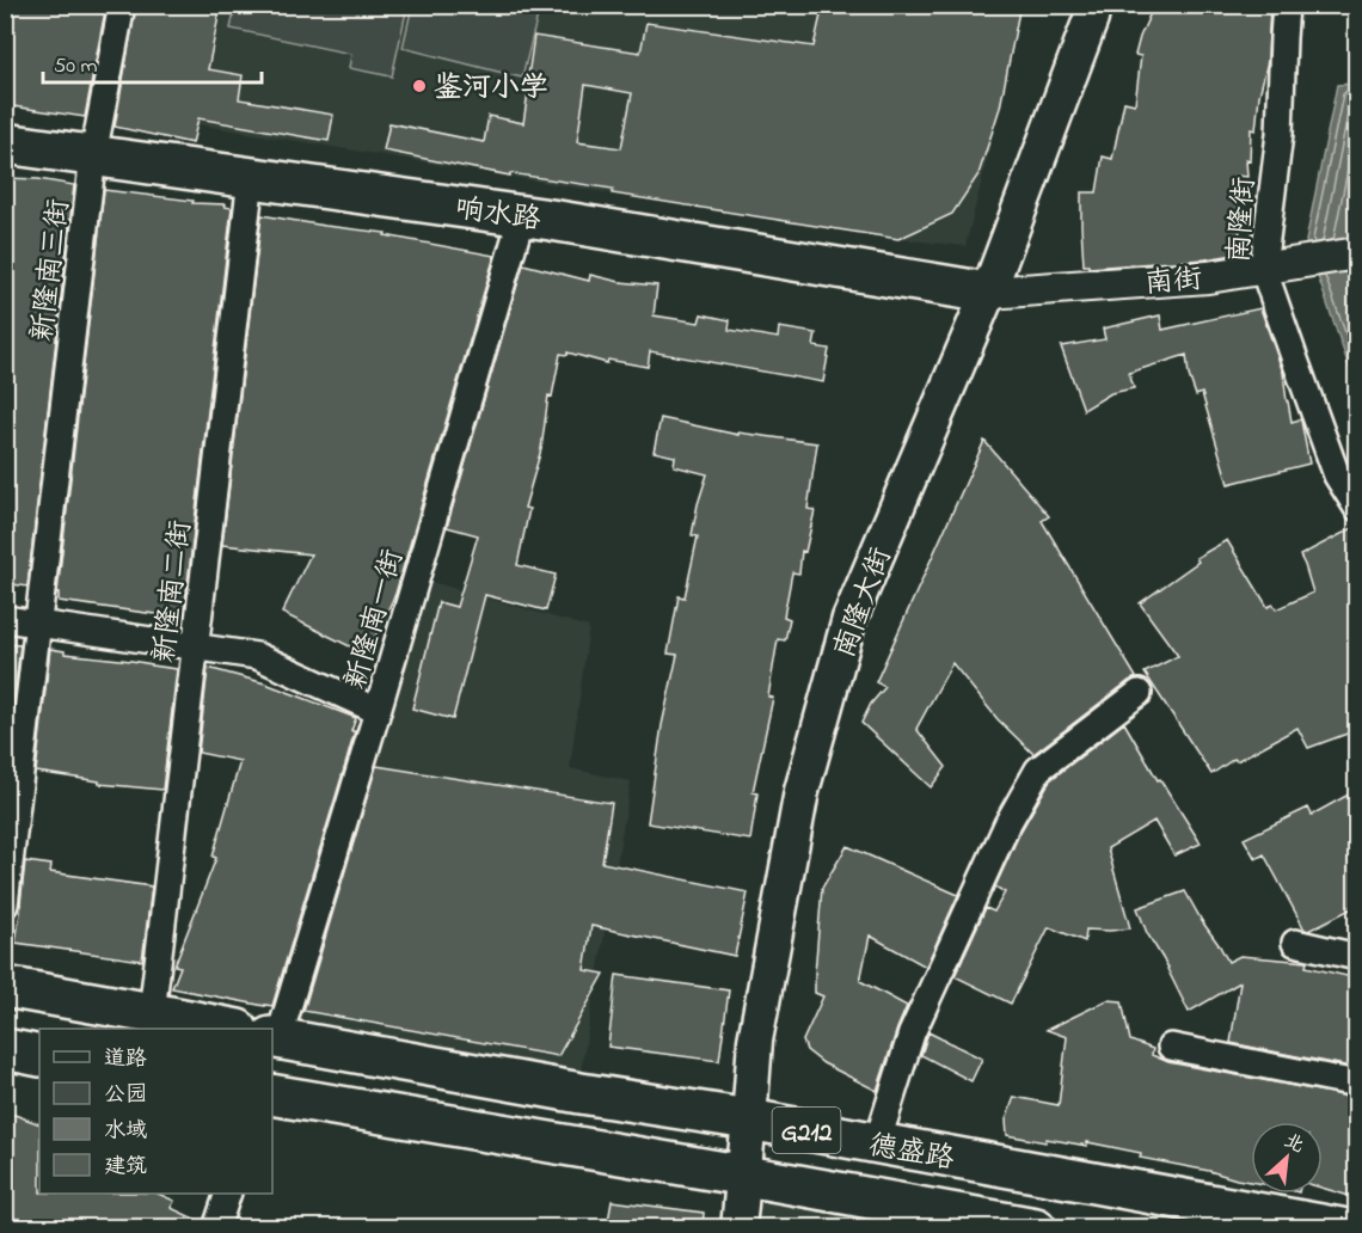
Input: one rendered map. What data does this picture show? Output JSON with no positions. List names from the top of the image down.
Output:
{
  "streets": {
    "main road": [
      "响水路",
      "南隆大街",
      "G212",
      "德盛路"
    ],
    "street": [
      "南隆街",
      "新隆南三街",
      "南街",
      "新隆南二街",
      "新隆南一街"
    ]
  },
  "crossings": [
    ["响水路", "新隆南三街"],
    ["响水路", "南街"],
    ["响水路", "新隆南二街"],
    ["响水路", "南隆大街"],
    ["响水路", "新隆南一街"],
    ["南隆街", "南街"],
    ["南街", "南隆大街"],
    ["南隆大街", "G212"],
    ["南隆大街", "德盛路"],
    ["新隆南一街", "德盛路"]
  ],
  "places": ["鉴河小学"],
  "legend": [
    "道路",
    "公园",
    "水域",
    "建筑"
  ],
  "scale_bar": "50 m",
  "north": "top right"
}
